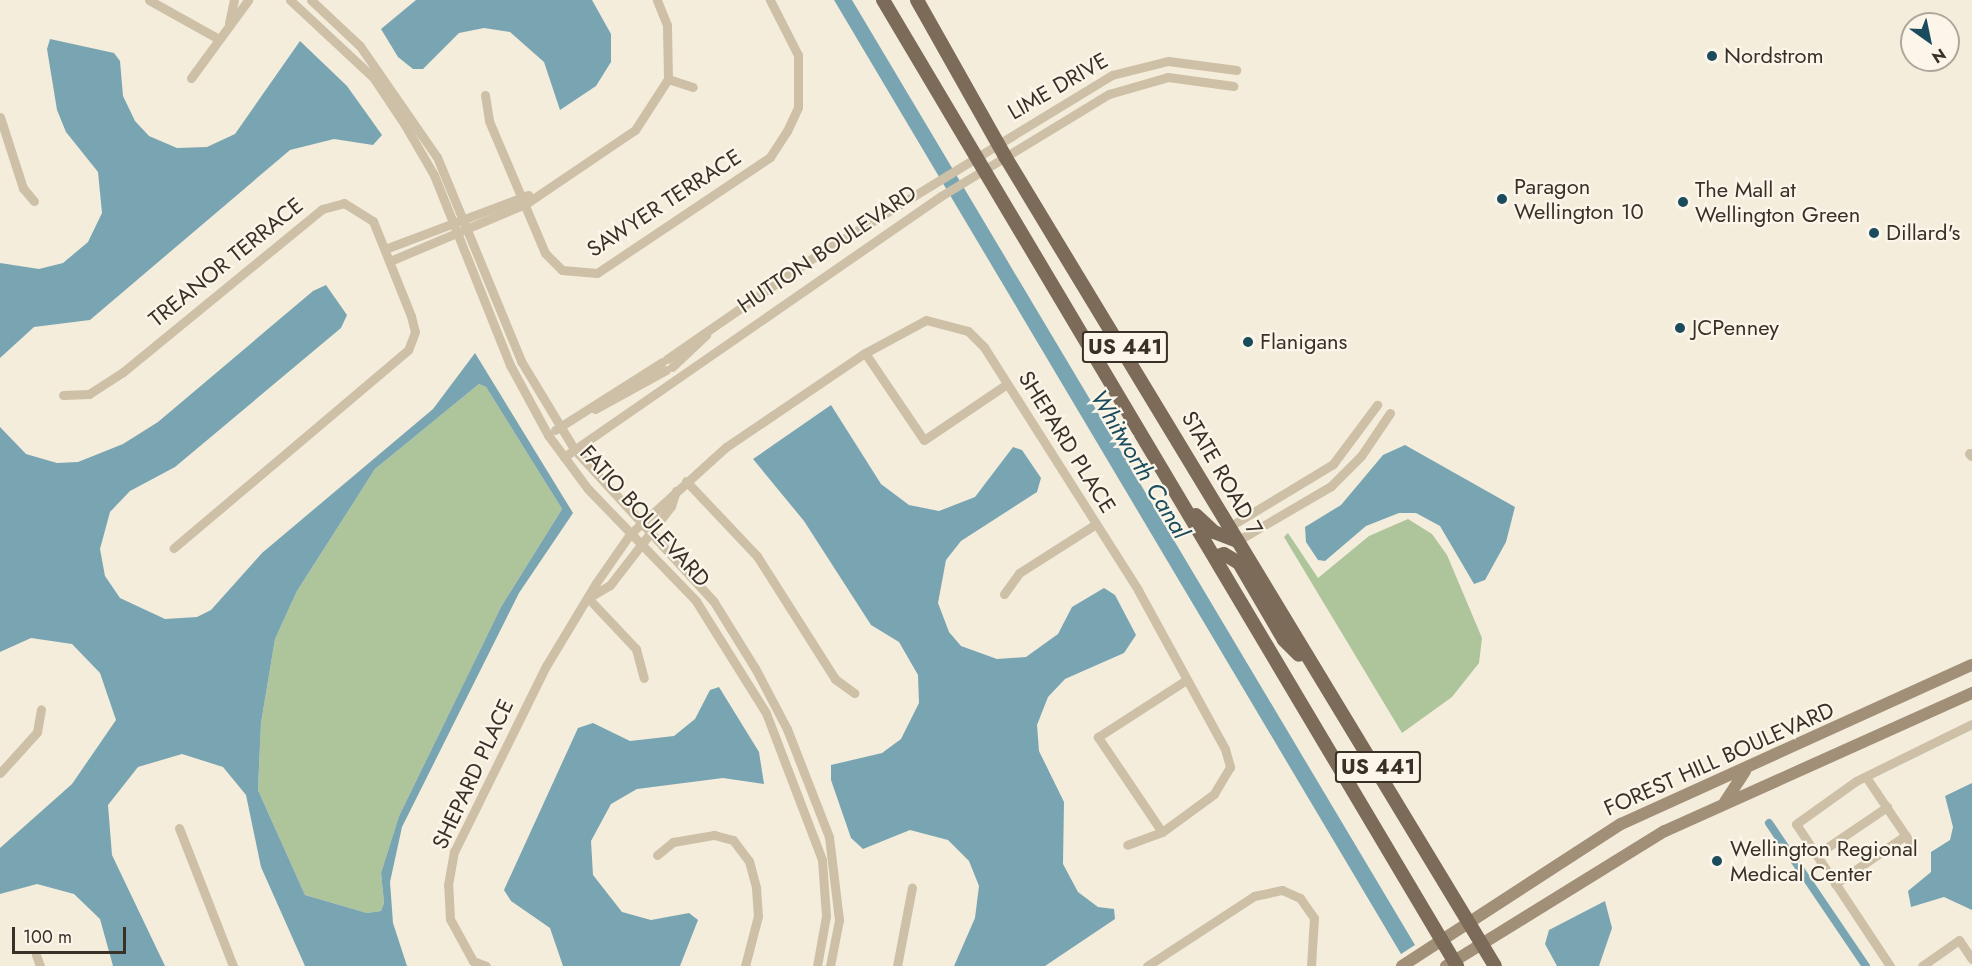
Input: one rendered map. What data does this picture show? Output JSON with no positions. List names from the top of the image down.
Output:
{
  "streets": {
    "main road": ["US 441", "STATE ROAD 7", "FOREST HILL BOULEVARD"],
    "street": [
      "LIME DRIVE",
      "SAWYER TERRACE",
      "HUTTON BOULEVARD",
      "TREANOR TERRACE",
      "SHEPARD PLACE",
      "FATIO BOULEVARD"
    ]
  },
  "crossings": [
    ["LIME DRIVE", "HUTTON BOULEVARD"],
    ["LIME DRIVE", "US 441"],
    ["LIME DRIVE", "STATE ROAD 7"],
    ["HUTTON BOULEVARD", "US 441"],
    ["HUTTON BOULEVARD", "FATIO BOULEVARD"],
    ["US 441", "FOREST HILL BOULEVARD"],
    ["SHEPARD PLACE", "FATIO BOULEVARD"],
    ["STATE ROAD 7", "FOREST HILL BOULEVARD"]
  ],
  "water": ["Whitworth Canal"],
  "places": [
    "Nordstrom",
    "Paragon Wellington 10",
    "The Mall at Wellington Green",
    "Dillard's",
    "JCPenney",
    "Flanigans",
    "Wellington Regional Medical Center"
  ],
  "scale_bar": "100 m",
  "north": "bottom right"
}
